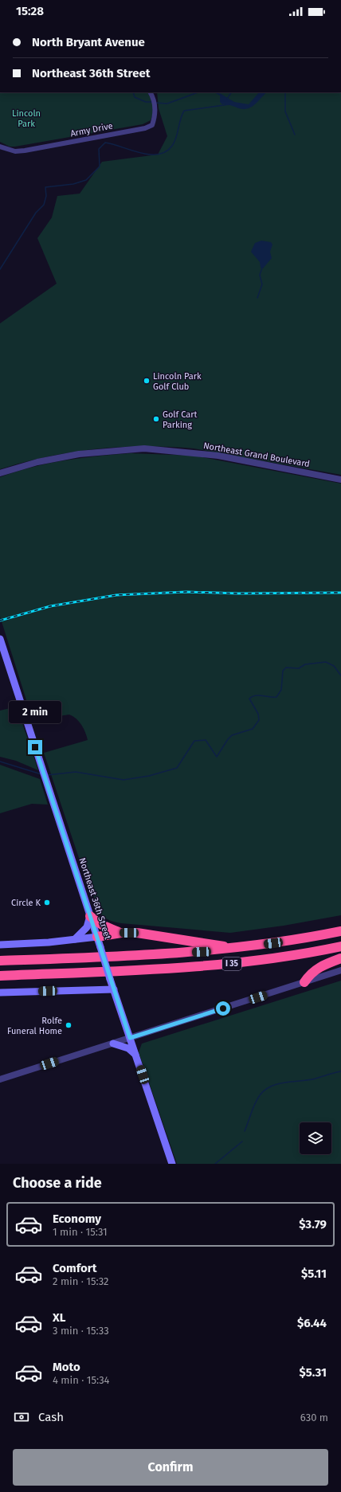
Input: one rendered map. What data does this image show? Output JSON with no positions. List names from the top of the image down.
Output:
{
  "streets": {
    "highway": ["I 35"],
    "main road": ["Northeast 36th Street"],
    "street": ["Army Drive", "Northeast Grand Boulevard"]
  },
  "parks": ["Lincoln Park"],
  "places": [
    "Lincoln Park Golf Club",
    "Golf Cart Parking",
    "Circle K",
    "Rolfe Funeral Home"
  ],
  "page": {
    "status": "15:28",
    "banner": ["North Bryant Avenue", "Northeast 36th Street"],
    "bubble": "2 min",
    "heading": "Choose a ride",
    "list": [
      {
        "name": "Economy",
        "note": "1 min · 15:31",
        "value": "$3.79"
      },
      {
        "name": "Comfort",
        "note": "2 min · 15:32",
        "value": "$5.11"
      },
      {
        "name": "XL",
        "note": "3 min · 15:33",
        "value": "$6.44"
      },
      {
        "name": "Moto",
        "note": "4 min · 15:34",
        "value": "$5.31"
      }
    ],
    "pay": ["Cash", "630 m"],
    "buttons": "Confirm"
  }
}
